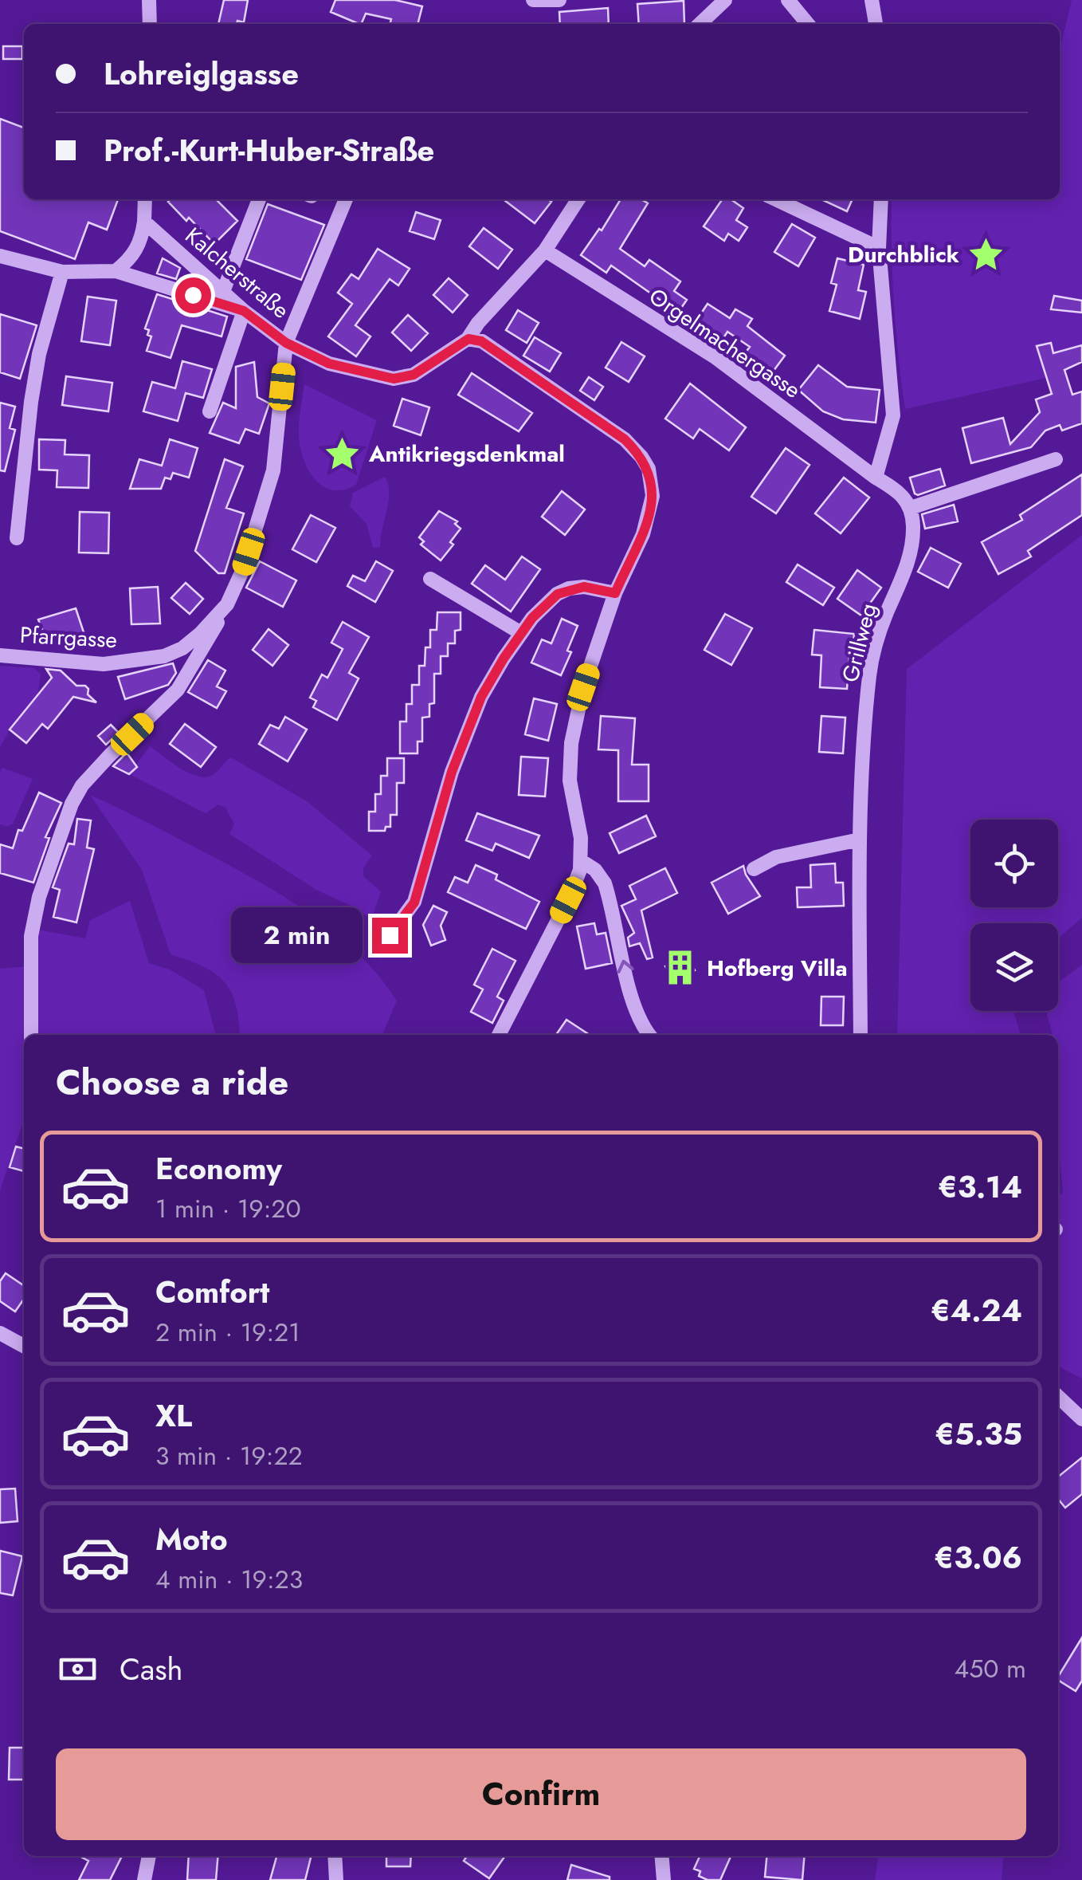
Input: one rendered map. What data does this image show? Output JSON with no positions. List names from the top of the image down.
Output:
{
  "streets": {
    "street": [
      "Kalcherstraße",
      "Orgelmachergasse",
      "Pfarrgasse",
      "Grillweg"
    ]
  },
  "crossings": [
    ["Kalcherstraße", "Orgelmachergasse"],
    ["Kalcherstraße", "Pfarrgasse"]
  ],
  "places": {
    "place": ["Durchblick", "Antikriegsdenkmal"],
    "building": ["Hofberg Villa"]
  },
  "page": {
    "banner": ["Lohreiglgasse", "Prof.-Kurt-Huber-Straße"],
    "bubble": "2 min",
    "heading": "Choose a ride",
    "list": [
      {
        "name": "Economy",
        "note": "1 min · 19:20",
        "value": "€3.14"
      },
      {
        "name": "Comfort",
        "note": "2 min · 19:21",
        "value": "€4.24"
      },
      {
        "name": "XL",
        "note": "3 min · 19:22",
        "value": "€5.35"
      },
      {
        "name": "Moto",
        "note": "4 min · 19:23",
        "value": "€3.06"
      }
    ],
    "pay": ["Cash", "450 m"],
    "buttons": "Confirm"
  }
}
